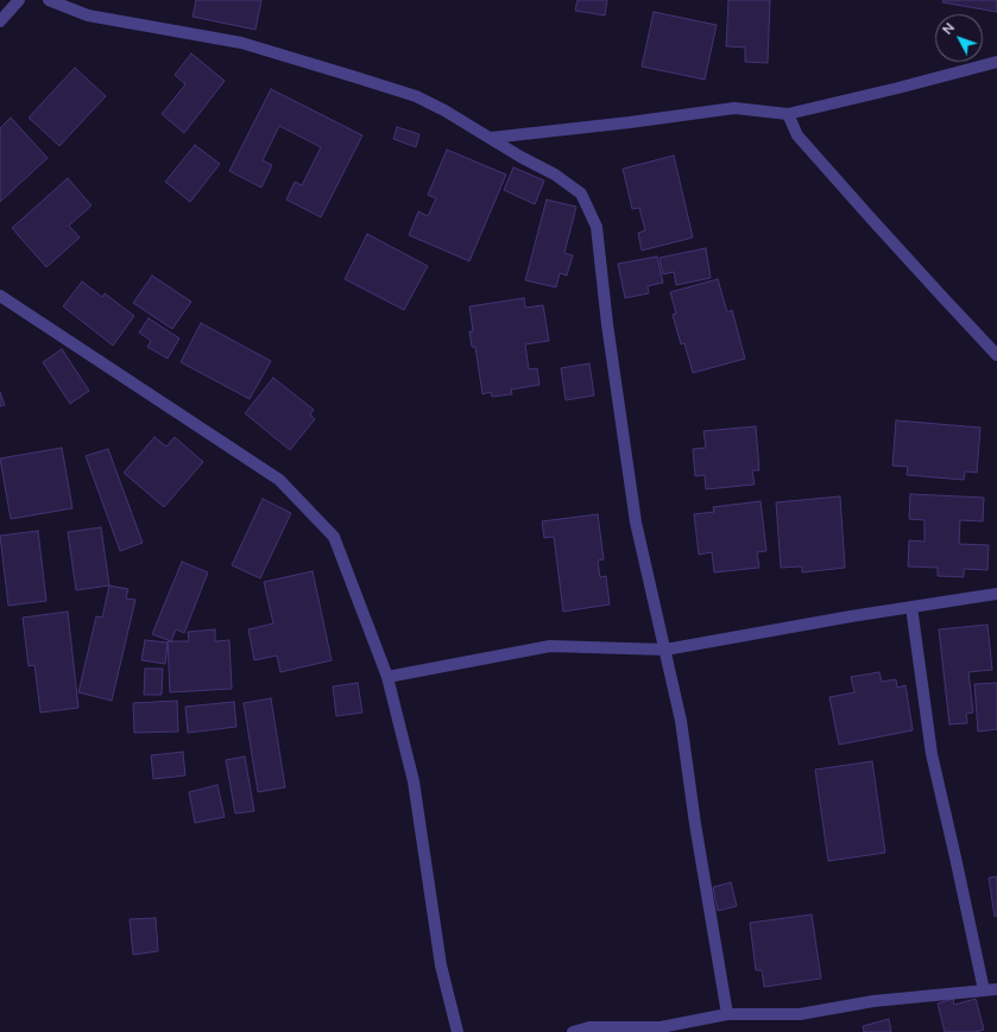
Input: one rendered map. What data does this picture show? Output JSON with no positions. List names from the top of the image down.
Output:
{
  "north": "top left"
}
